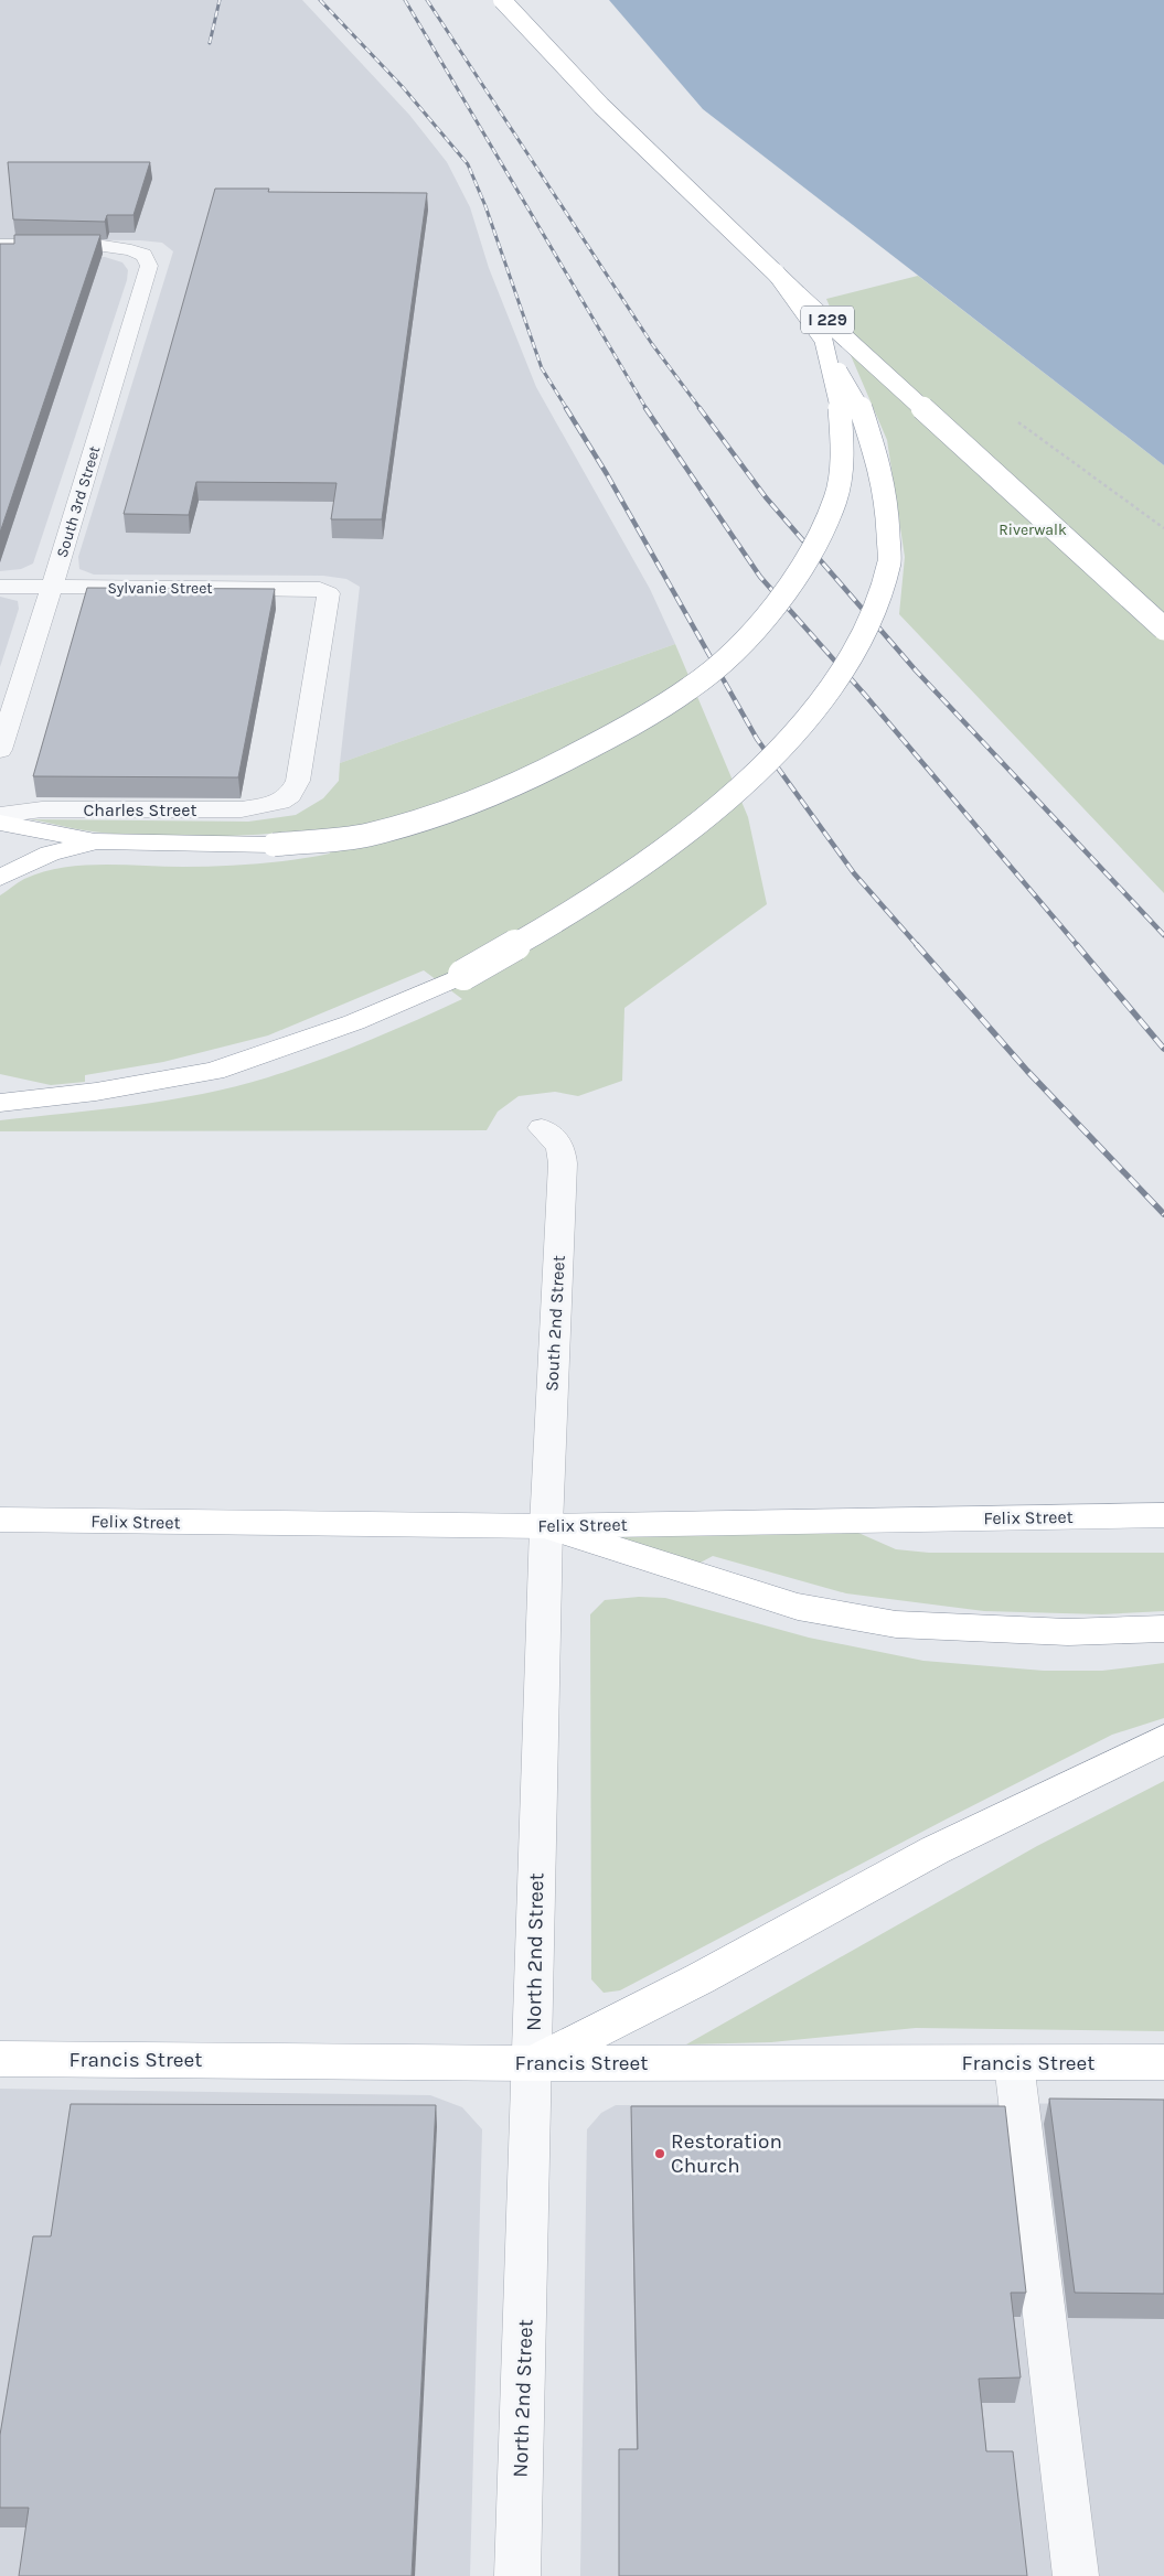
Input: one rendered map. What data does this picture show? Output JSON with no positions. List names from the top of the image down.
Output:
{
  "streets": {
    "main road": ["I 229", "Felix Street", "Francis Street"],
    "street": [
      "South 3rd Street",
      "Sylvanie Street",
      "Charles Street",
      "South 2nd Street",
      "North 2nd Street"
    ]
  },
  "crossings": [
    ["South 3rd Street", "Sylvanie Street"],
    ["Sylvanie Street", "Charles Street"],
    ["South 2nd Street", "Felix Street"],
    ["South 2nd Street", "North 2nd Street"],
    ["Felix Street", "North 2nd Street"],
    ["North 2nd Street", "Francis Street"]
  ],
  "parks": ["Riverwalk"],
  "places": ["Restoration Church"]
}
